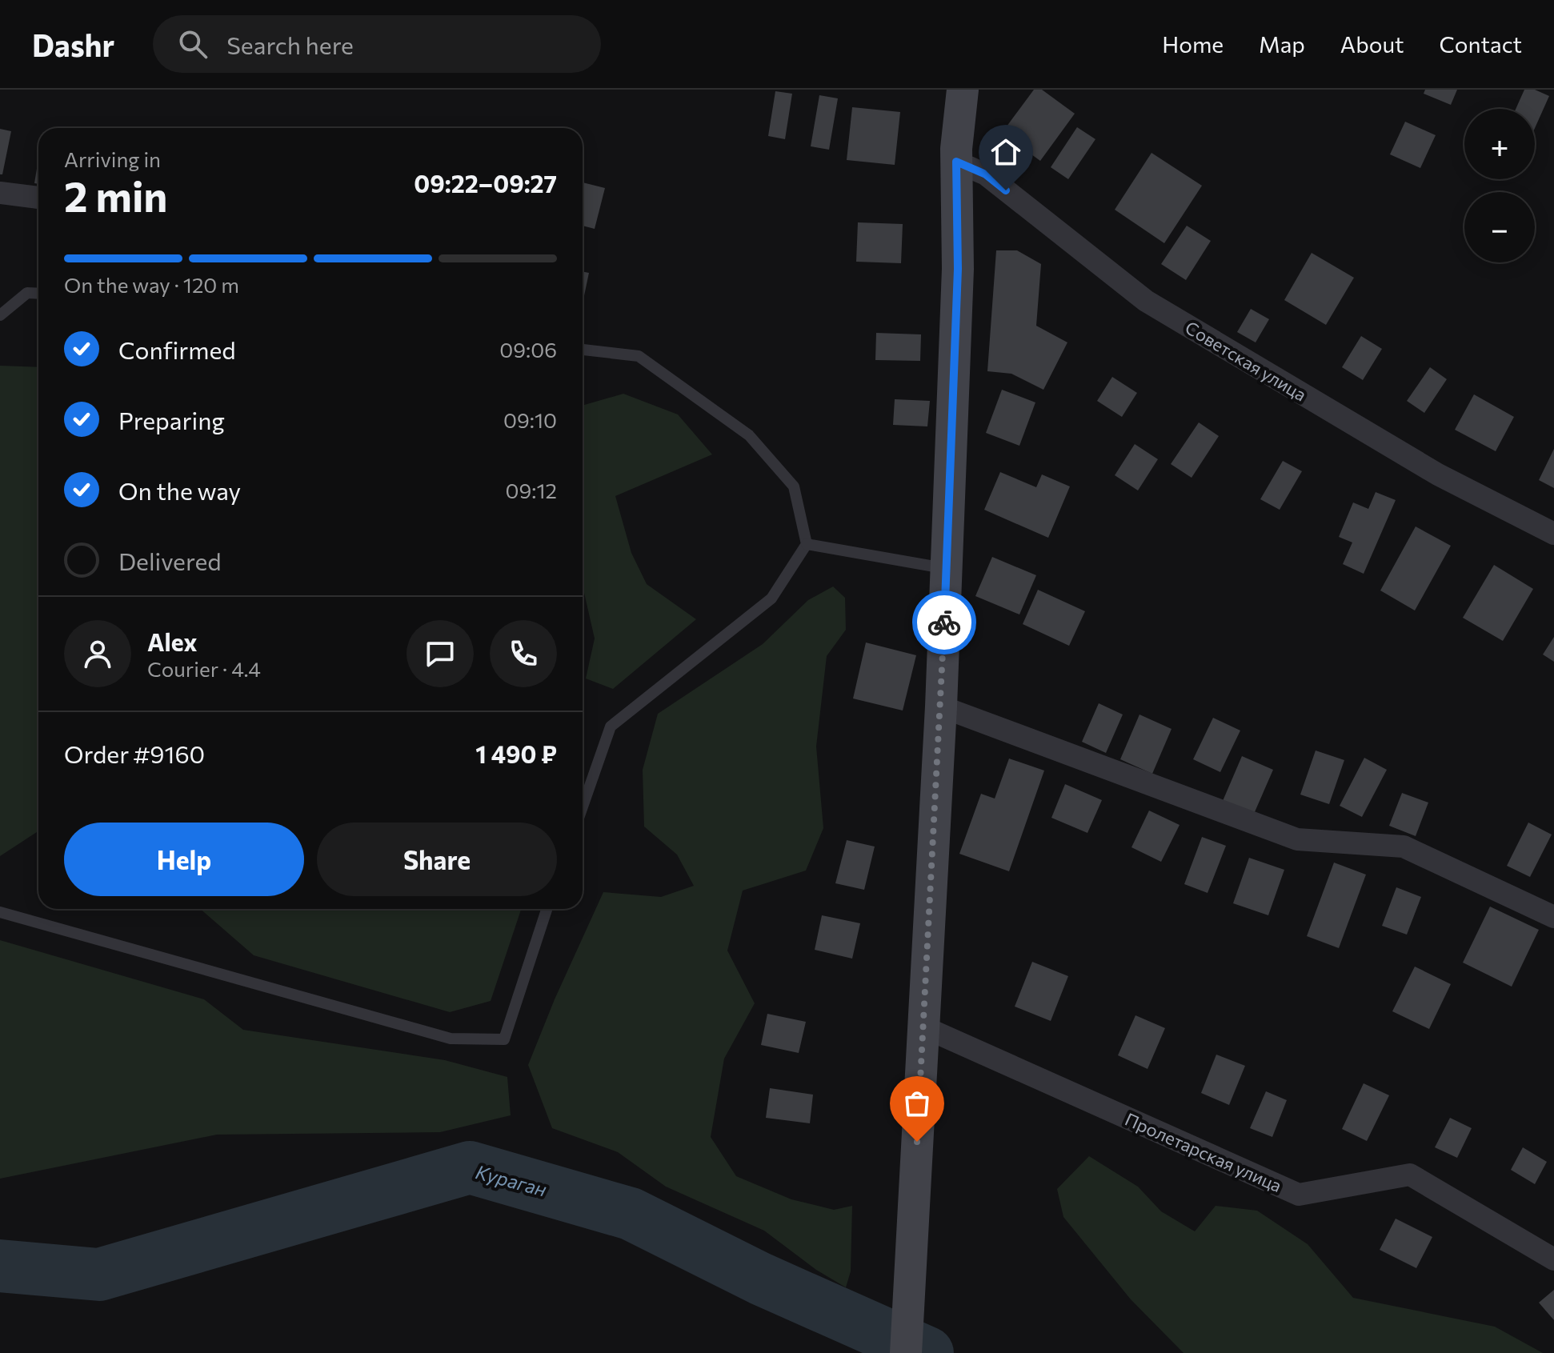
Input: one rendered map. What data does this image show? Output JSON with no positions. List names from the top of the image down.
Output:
{
  "streets": {
    "street": ["Советская улица", "Пролетарская улица"]
  },
  "water": ["Кураган"],
  "page": {
    "header": "Dashr",
    "search": "Search here",
    "nav": [
      "Home",
      "Map",
      "About",
      "Contact"
    ],
    "map_buttons": ["+", "−"],
    "heading": ["2 min", "Arriving in", "09:22–09:27"],
    "panel": [
      "Alex",
      "Courier · 4.4",
      "Order #9160",
      "1 490 ₽"
    ],
    "bar": "On the way · 120 m",
    "list": [
      ["Confirmed", "09:06"],
      ["Preparing", "09:10"],
      ["On the way", "09:12"],
      "Delivered"
    ],
    "buttons": ["Help", "Share"]
  }
}
